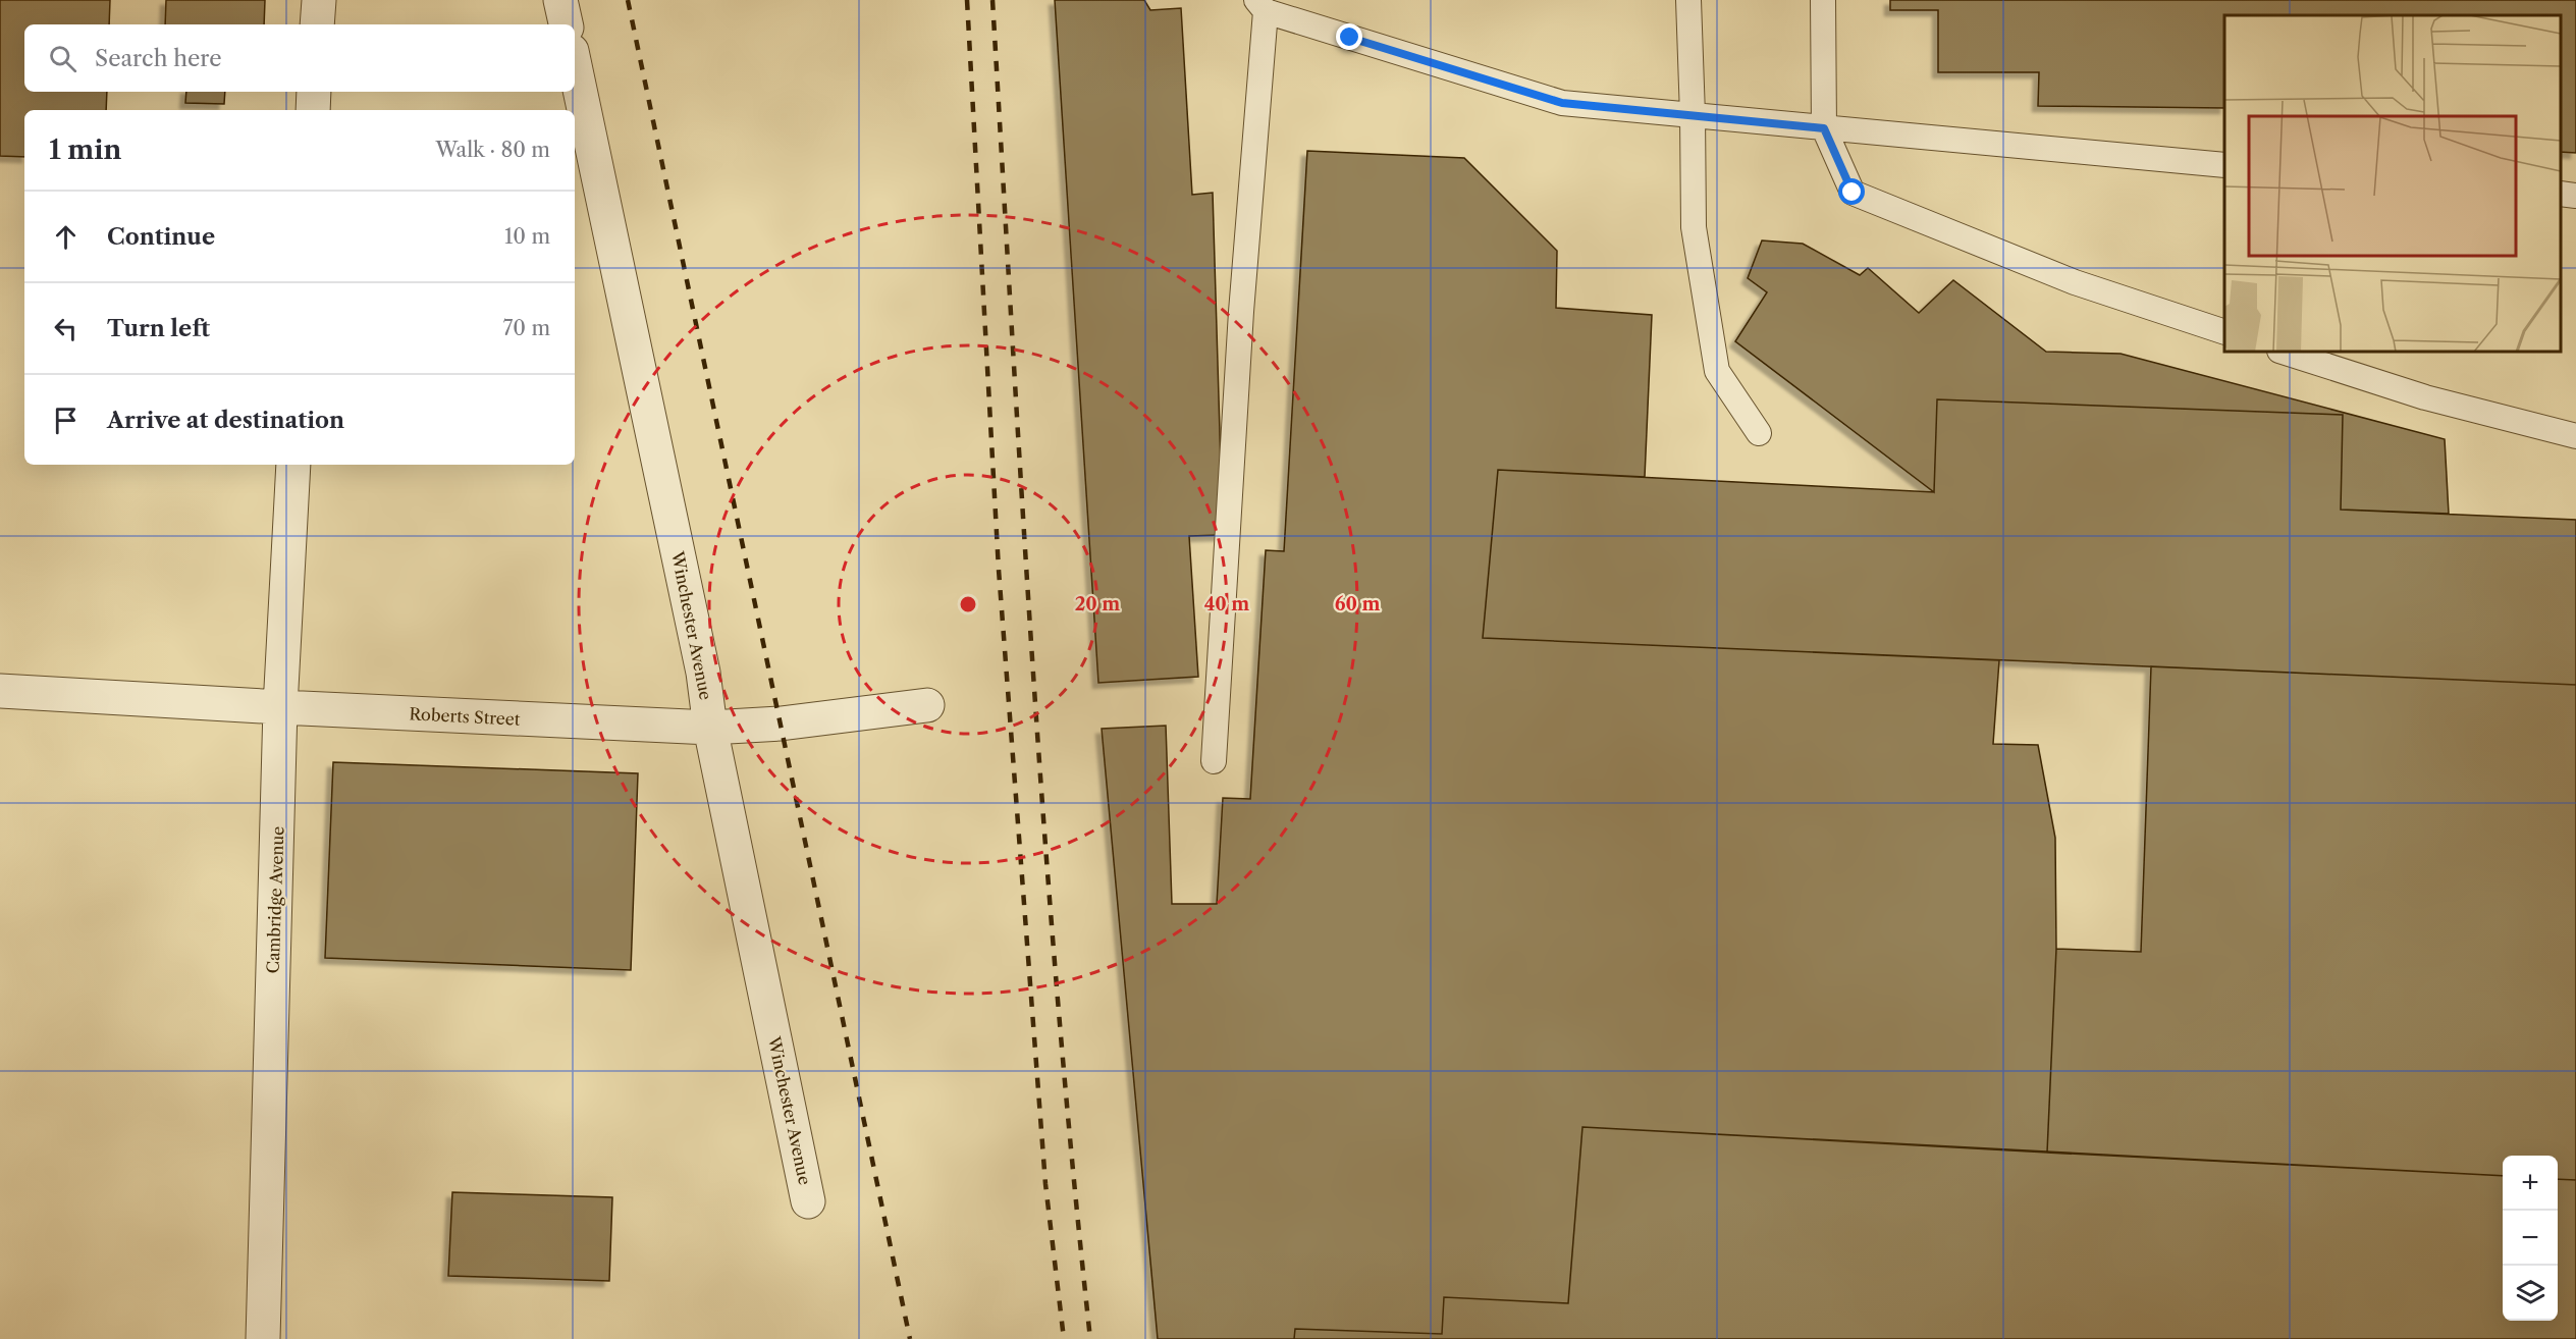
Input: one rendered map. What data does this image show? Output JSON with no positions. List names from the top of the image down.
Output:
{
  "streets": {
    "street": ["Winchester Avenue", "Roberts Street", "Cambridge Avenue"]
  },
  "crossings": [
    ["Winchester Avenue", "Roberts Street"],
    ["Roberts Street", "Cambridge Avenue"]
  ],
  "page": {
    "search": "Search here",
    "heading": ["1 min", "Walk · 80 m"],
    "list": [
      ["Continue", "10 m"],
      ["Turn left", "70 m"],
      "Arrive at destination"
    ],
    "map_buttons": ["+", "−"]
  },
  "rings": ["20 m", "40 m", "60 m"]
}
